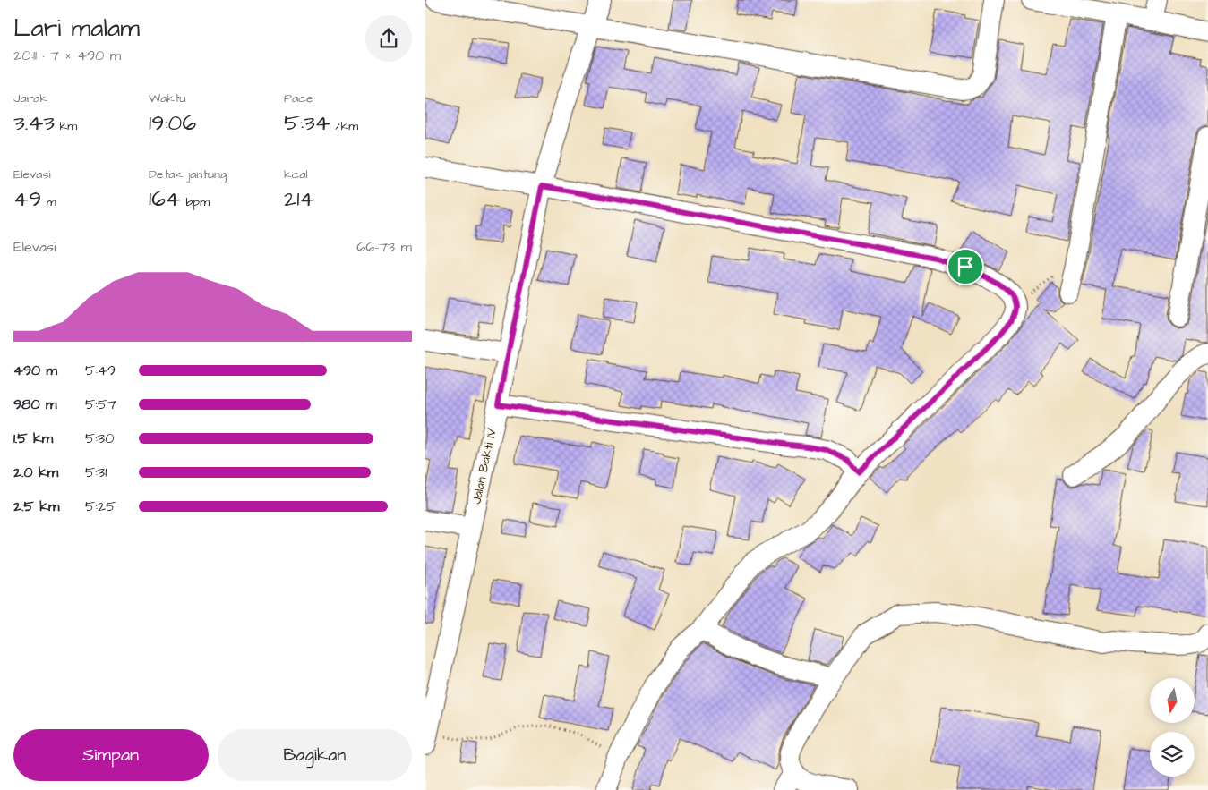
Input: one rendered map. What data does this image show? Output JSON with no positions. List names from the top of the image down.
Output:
{
  "streets": {
    "street": ["Jalan Bakti IV"]
  },
  "north": "bottom",
  "page": {
    "heading": ["Lari malam", "20:11 · 7 × 490 m"],
    "stats": [
      ["Jarak", "3.43 km"],
      ["Waktu", "19:06"],
      ["Pace", "5:34 /km"],
      ["Elevasi", "49 m"],
      ["Detak jantung", "164 bpm"],
      ["kcal", "214"]
    ],
    "chart": ["Elevasi", "66–73 m"],
    "list": [
      {
        "name": "490 m",
        "note": "5:49"
      },
      {
        "name": "980 m",
        "note": "5:57"
      },
      {
        "name": "1.5 km",
        "note": "5:30"
      },
      {
        "name": "2.0 km",
        "note": "5:31"
      },
      {
        "name": "2.5 km",
        "note": "5:25"
      }
    ],
    "buttons": ["Simpan", "Bagikan"]
  }
}
